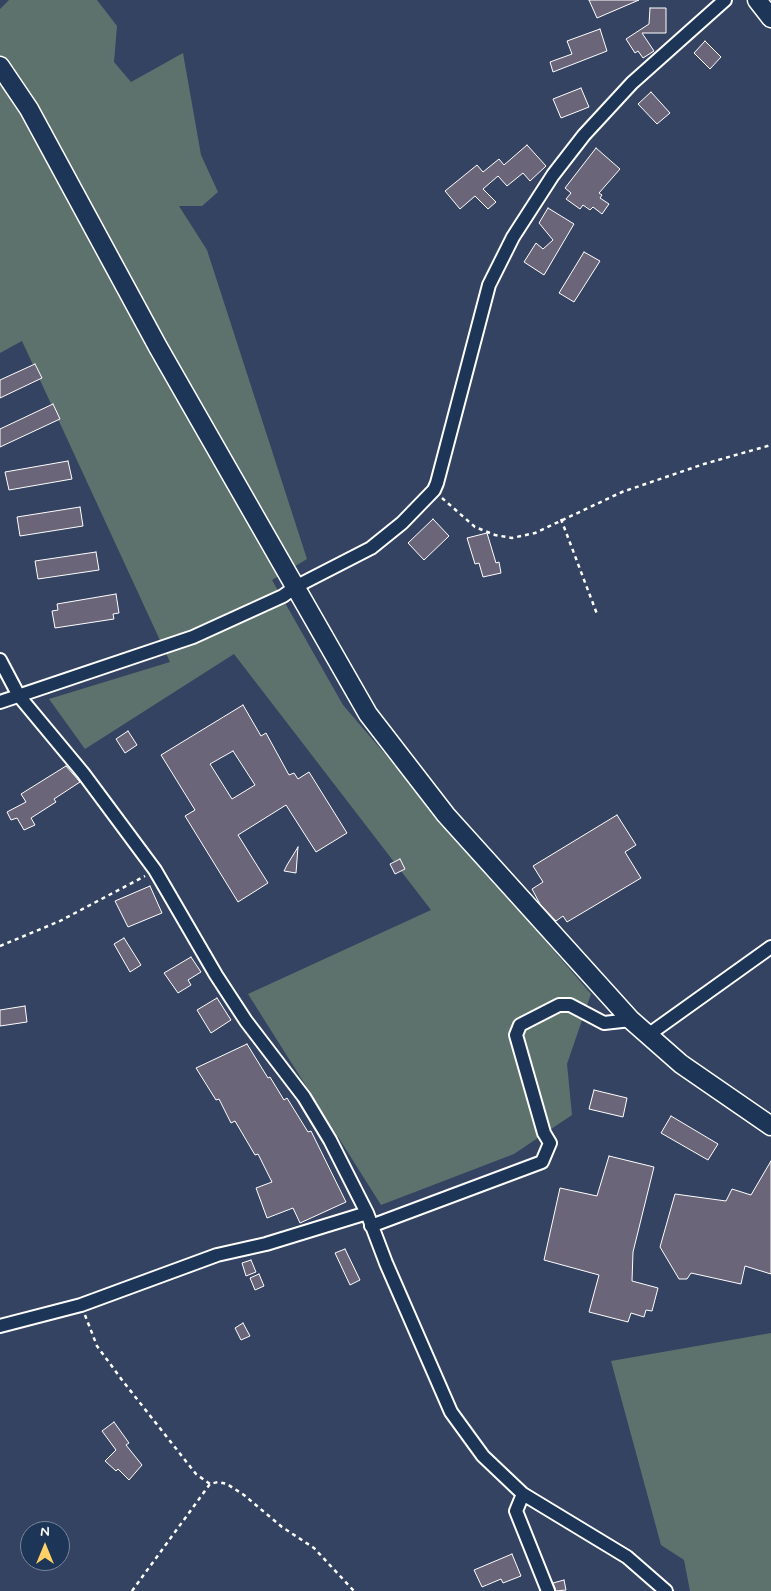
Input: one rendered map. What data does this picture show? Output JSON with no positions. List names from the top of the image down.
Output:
{
  "north": "top"
}
